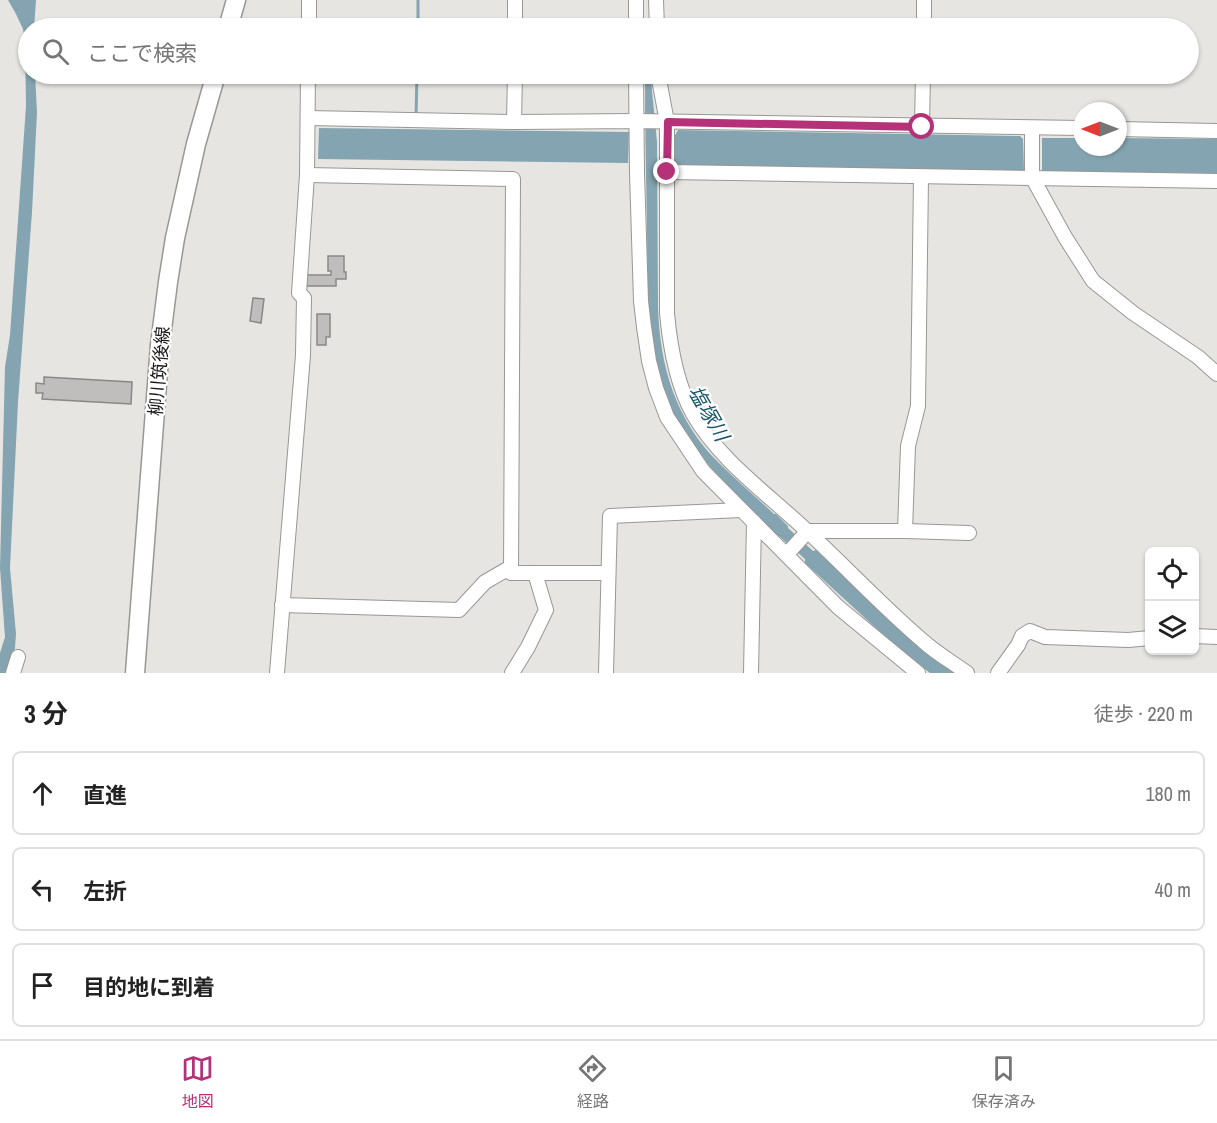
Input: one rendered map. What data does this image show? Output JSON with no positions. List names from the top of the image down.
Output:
{
  "streets": {
    "main road": ["柳川筑後線"]
  },
  "water": ["塩塚川"],
  "north": "left",
  "page": {
    "search": "ここで検索",
    "heading": ["3 分", "徒歩 · 220 m"],
    "list": [
      ["直進", "180 m"],
      ["左折", "40 m"],
      "目的地に到着"
    ],
    "nav": ["地図", "経路", "保存済み"]
  }
}
